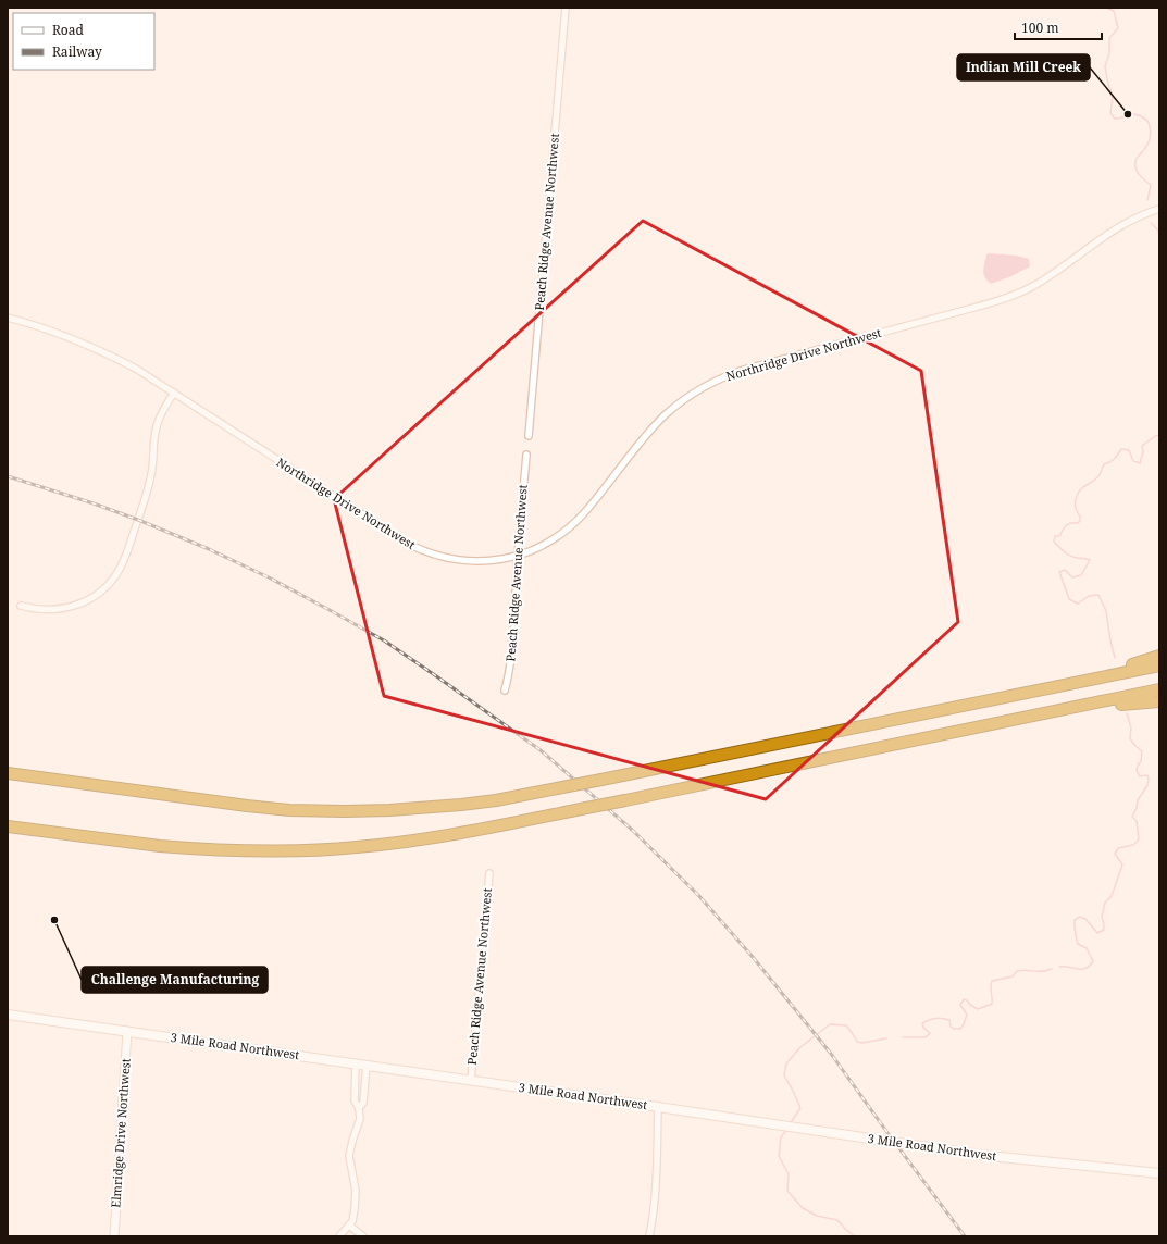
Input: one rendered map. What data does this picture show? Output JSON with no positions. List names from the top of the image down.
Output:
{
  "streets": {
    "main road": ["3 Mile Road Northwest"],
    "street": ["Peach Ridge Avenue Northwest", "Northridge Drive Northwest", "Elmridge Drive Northwest"]
  },
  "crossings": [
    ["Peach Ridge Avenue Northwest", "Northridge Drive Northwest"],
    ["Peach Ridge Avenue Northwest", "3 Mile Road Northwest"],
    ["3 Mile Road Northwest", "Elmridge Drive Northwest"]
  ],
  "places": ["Indian Mill Creek", "Challenge Manufacturing"],
  "legend": ["Road", "Railway"],
  "scale_bar": "100 m"
}
